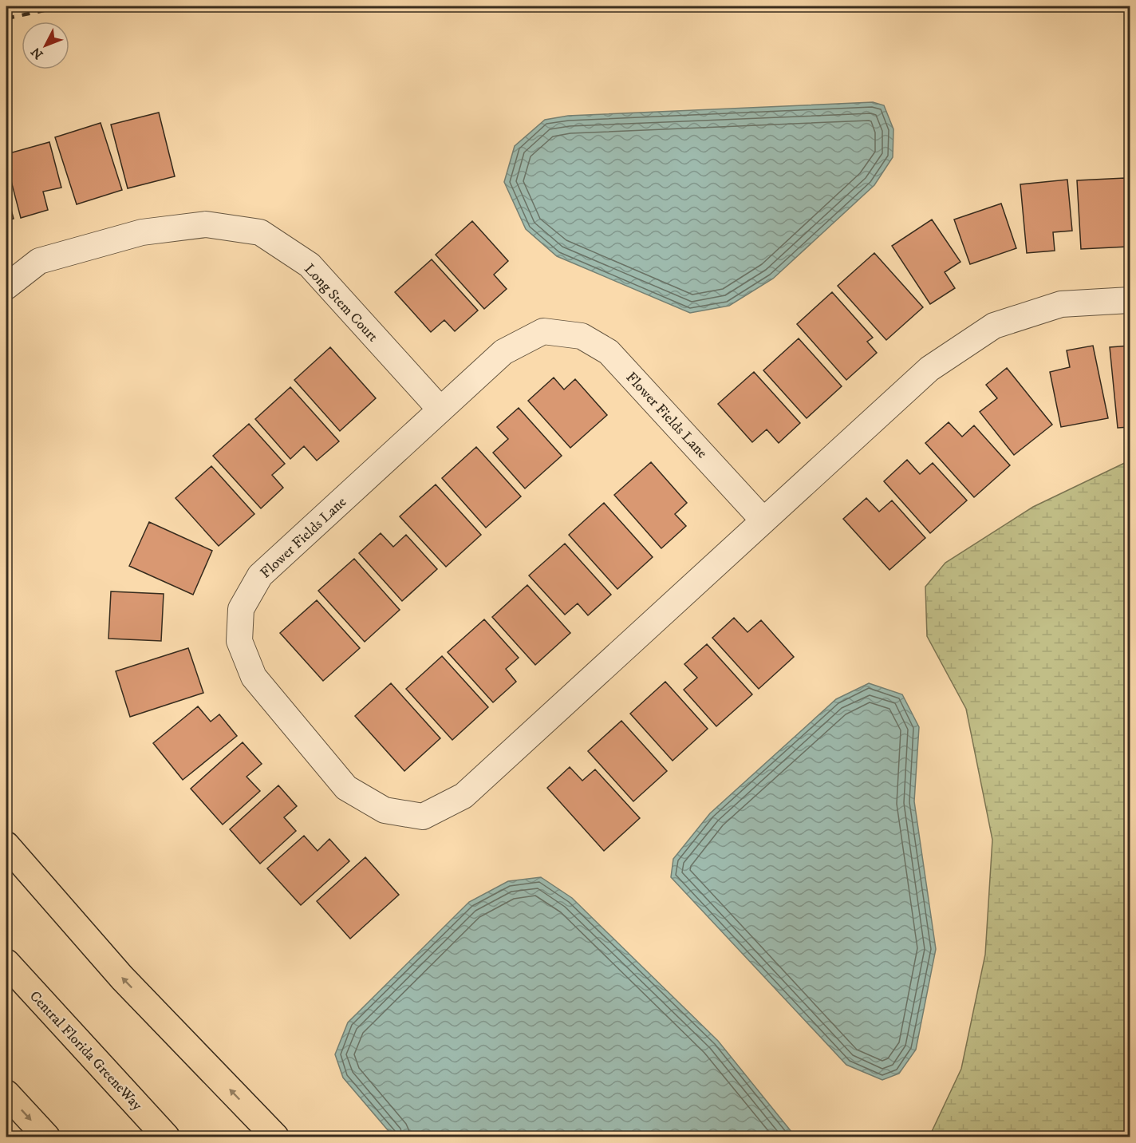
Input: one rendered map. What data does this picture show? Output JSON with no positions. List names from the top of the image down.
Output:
{
  "streets": {
    "highway": ["Central Florida GreeneWay"],
    "street": ["Long Stem Court", "Flower Fields Lane"]
  },
  "crossings": [
    ["Long Stem Court", "Flower Fields Lane"]
  ],
  "north": "bottom left"
}
